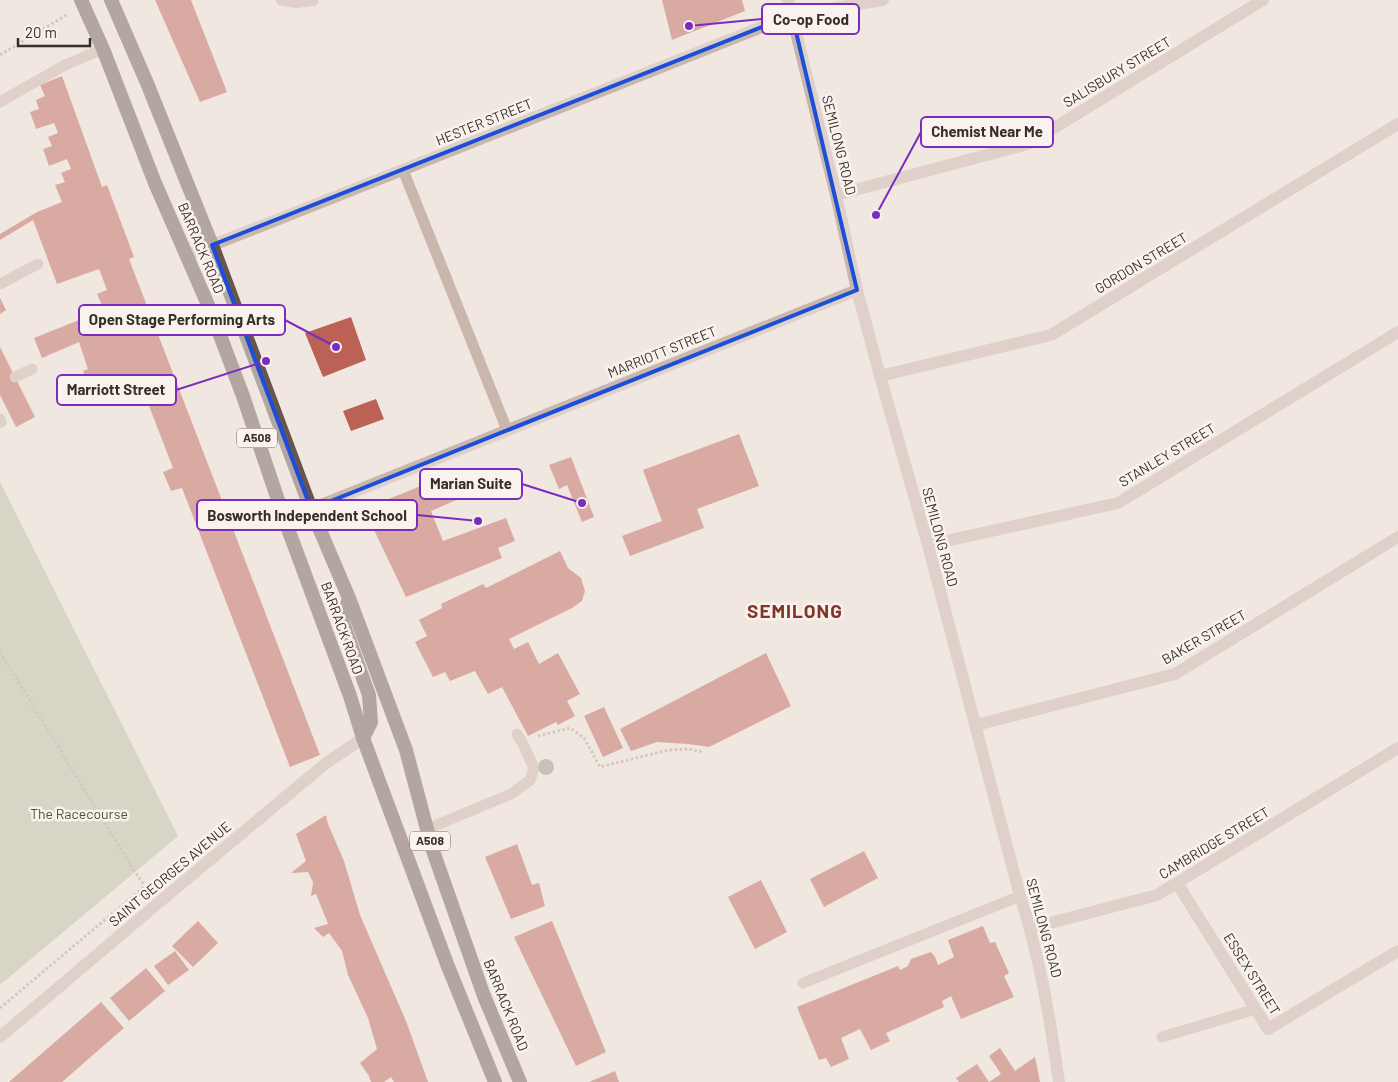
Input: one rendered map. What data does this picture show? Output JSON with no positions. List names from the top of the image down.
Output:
{
  "streets": {
    "highway": ["BARRACK ROAD", "A508"],
    "street": [
      "SALISBURY STREET",
      "HESTER STREET",
      "SEMILONG ROAD",
      "GORDON STREET",
      "MARRIOTT STREET",
      "STANLEY STREET",
      "BAKER STREET",
      "CAMBRIDGE STREET",
      "SAINT GEORGES AVENUE",
      "ESSEX STREET"
    ]
  },
  "crossings": [
    ["SALISBURY STREET", "SEMILONG ROAD"],
    ["HESTER STREET", "SEMILONG ROAD"],
    ["HESTER STREET", "BARRACK ROAD"],
    ["SEMILONG ROAD", "GORDON STREET"],
    ["SEMILONG ROAD", "MARRIOTT STREET"],
    ["SEMILONG ROAD", "STANLEY STREET"],
    ["SEMILONG ROAD", "BAKER STREET"],
    ["SEMILONG ROAD", "CAMBRIDGE STREET"],
    ["BARRACK ROAD", "MARRIOTT STREET"],
    ["BARRACK ROAD", "SAINT GEORGES AVENUE"],
    ["CAMBRIDGE STREET", "ESSEX STREET"]
  ],
  "districts": ["SEMILONG"],
  "parks": ["The Racecourse"],
  "places": [
    "Co-op Food",
    "Chemist Near Me",
    "Open Stage Performing Arts",
    "Marriott Street",
    "Marian Suite",
    "Bosworth Independent School"
  ],
  "scale_bar": "20 m"
}
